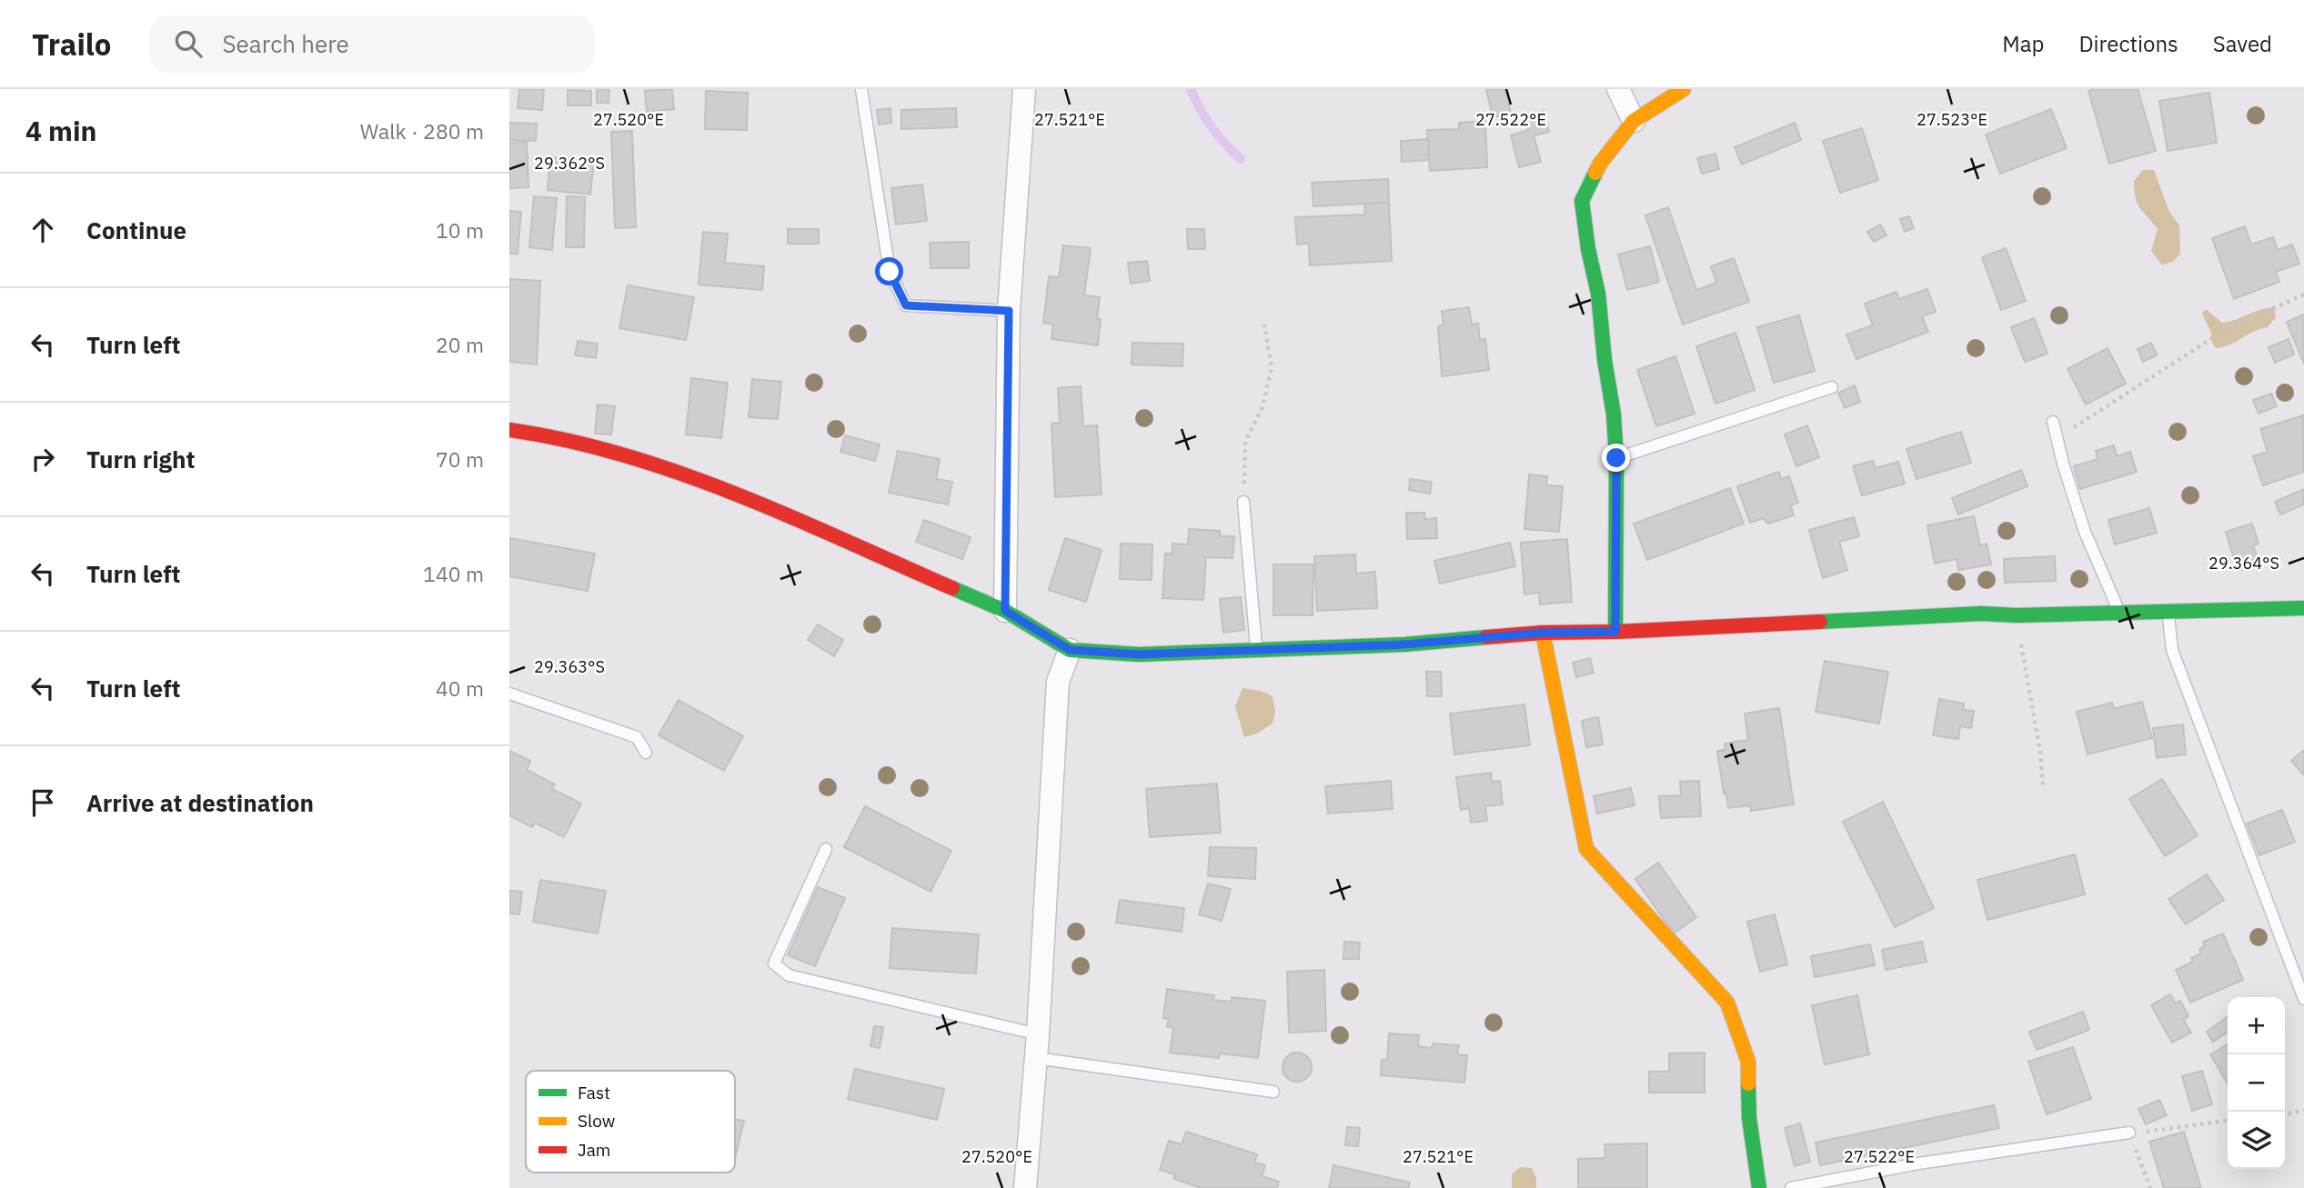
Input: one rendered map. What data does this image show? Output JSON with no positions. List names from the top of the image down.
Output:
{
  "legend": ["Fast", "Slow", "Jam"],
  "page": {
    "header": "Trailo",
    "search": "Search here",
    "nav": ["Map", "Directions", "Saved"],
    "heading": ["4 min", "Walk · 280 m"],
    "list": [
      ["Continue", "10 m"],
      ["Turn left", "20 m"],
      ["Turn right", "70 m"],
      ["Turn left", "140 m"],
      ["Turn left", "40 m"],
      "Arrive at destination"
    ],
    "map_buttons": ["+", "−"]
  },
  "coordinates": [
    "27.520°E",
    "27.521°E",
    "27.522°E",
    "27.523°E",
    "29.362°S",
    "29.364°S",
    "29.363°S"
  ]
}
